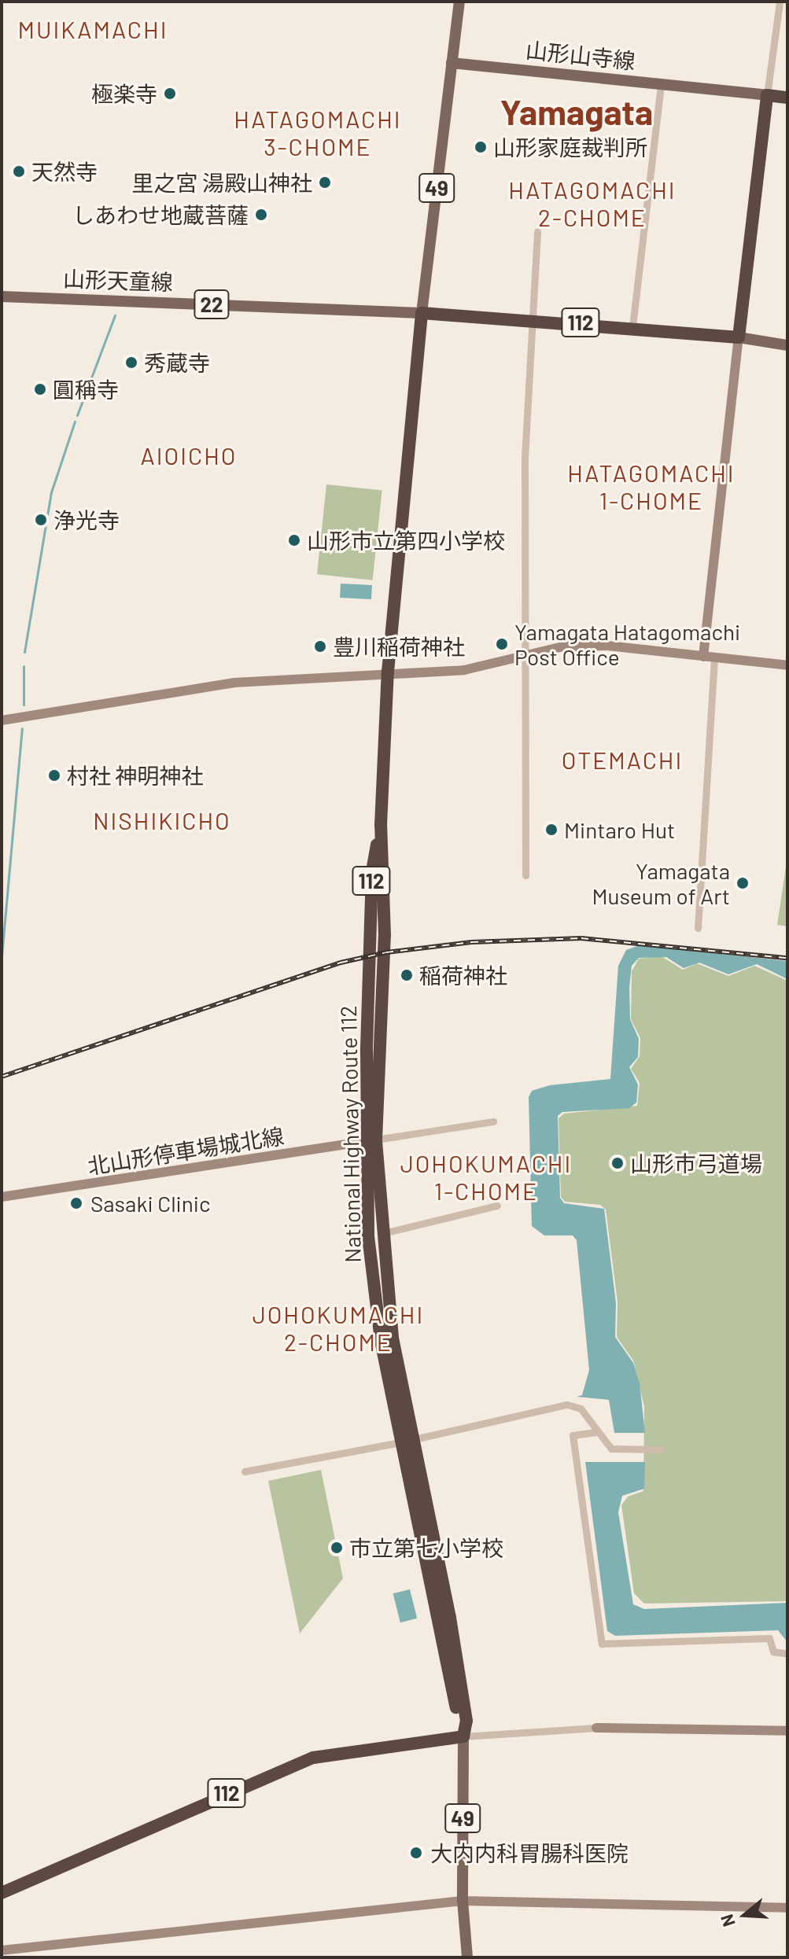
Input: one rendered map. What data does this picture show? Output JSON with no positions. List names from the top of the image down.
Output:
{
  "streets": {
    "highway": ["112", "National Highway Route 112"],
    "main road": [
      "山形山寺線",
      "49",
      "山形天童線",
      "22"
    ],
    "street": ["北山形停車場城北線"]
  },
  "crossings": [
    ["山形山寺線", "49"],
    ["49", "山形天童線"],
    ["49", "112"],
    ["49", "National Highway Route 112"],
    ["山形天童線", "112"],
    ["山形天童線", "National Highway Route 112"],
    ["112", "National Highway Route 112"],
    ["National Highway Route 112", "北山形停車場城北線"]
  ],
  "districts": [
    "MUIKAMACHI",
    "Yamagata",
    "HATAGOMACHI 3-CHOME",
    "HATAGOMACHI 2-CHOME",
    "AIOICHO",
    "HATAGOMACHI 1-CHOME",
    "OTEMACHI",
    "NISHIKICHO",
    "JOHOKUMACHI 1-CHOME",
    "JOHOKUMACHI 2-CHOME"
  ],
  "places": [
    "極楽寺",
    "山形家庭裁判所",
    "天然寺",
    "里之宮 湯殿山神社",
    "しあわせ地蔵菩薩",
    "秀蔵寺",
    "圓稱寺",
    "浄光寺",
    "山形市立第四小学校",
    "Yamagata Hatagomachi Post Office",
    "豊川稲荷神社",
    "村社 神明神社",
    "Mintaro Hut",
    "Yamagata Museum of Art",
    "稲荷神社",
    "山形市弓道場",
    "Sasaki Clinic",
    "市立第七小学校",
    "大内内科胃腸科医院"
  ],
  "north": "left"
}
